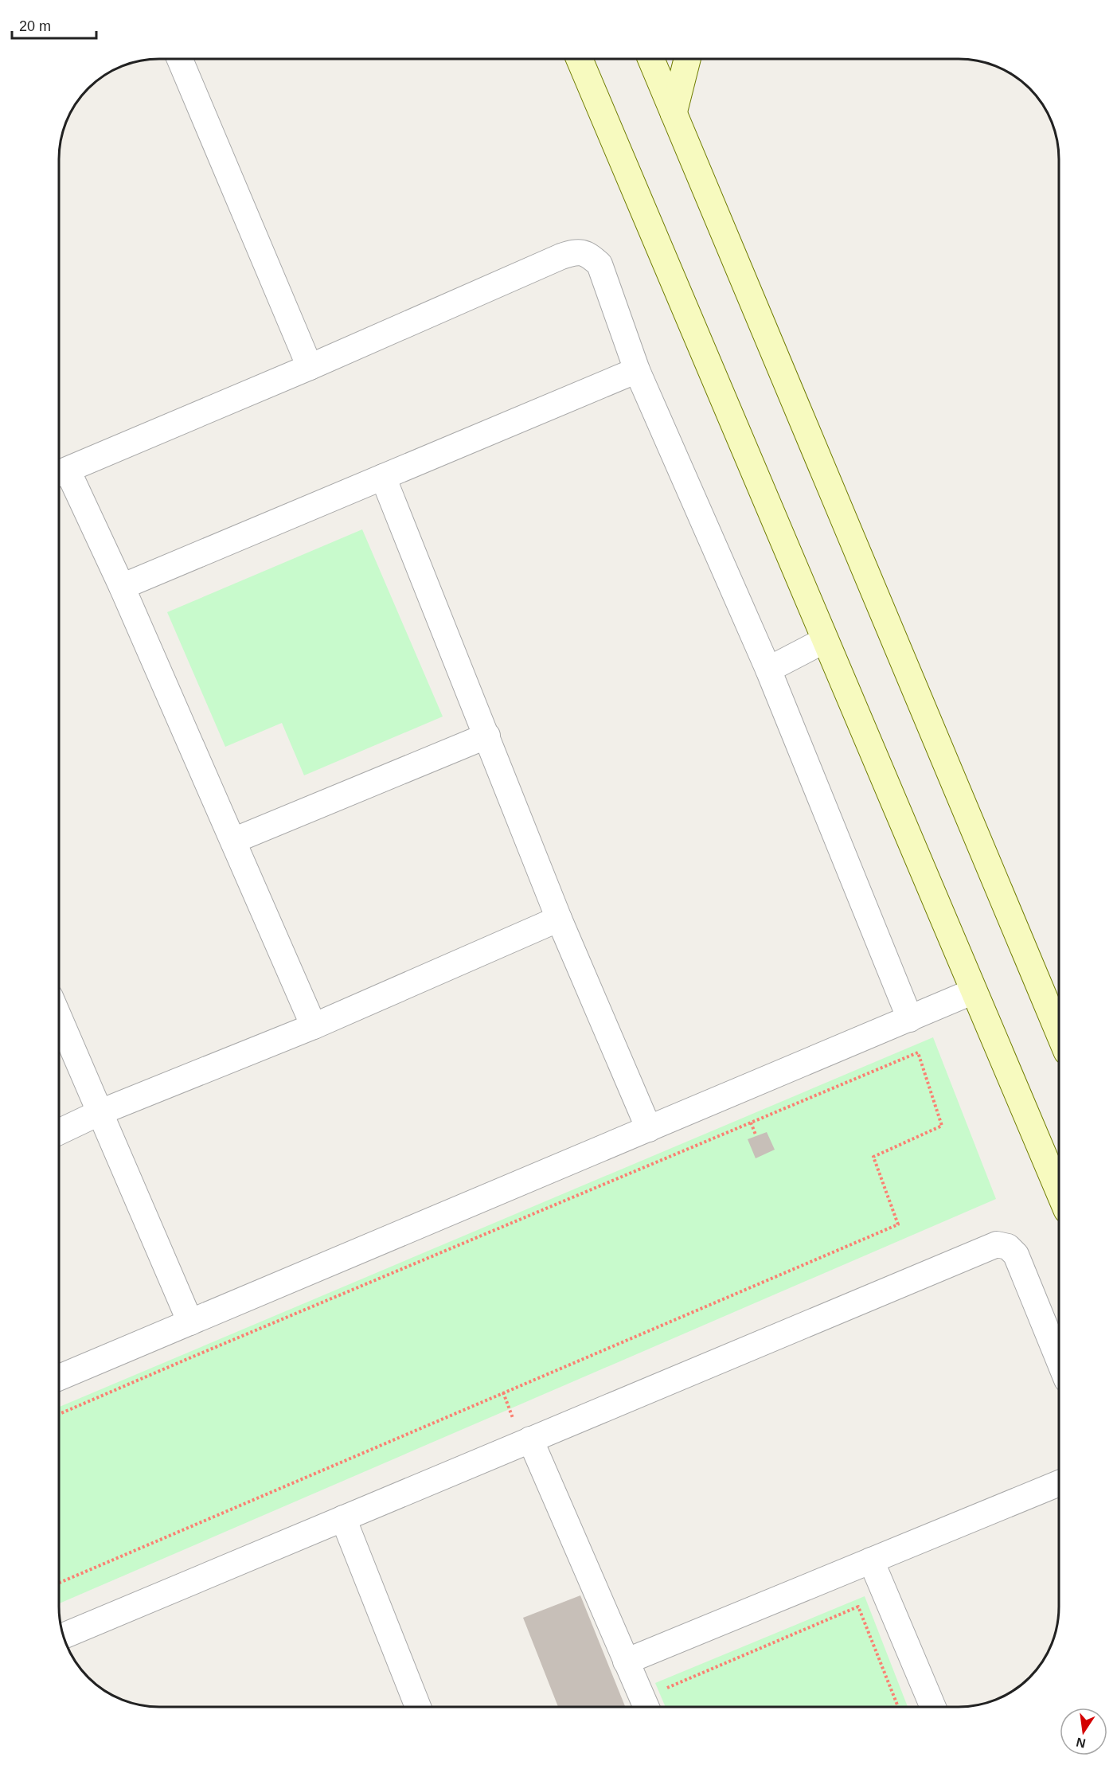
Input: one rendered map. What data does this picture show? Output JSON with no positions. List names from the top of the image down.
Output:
{
  "scale_bar": "20 m",
  "north": "bottom"
}
